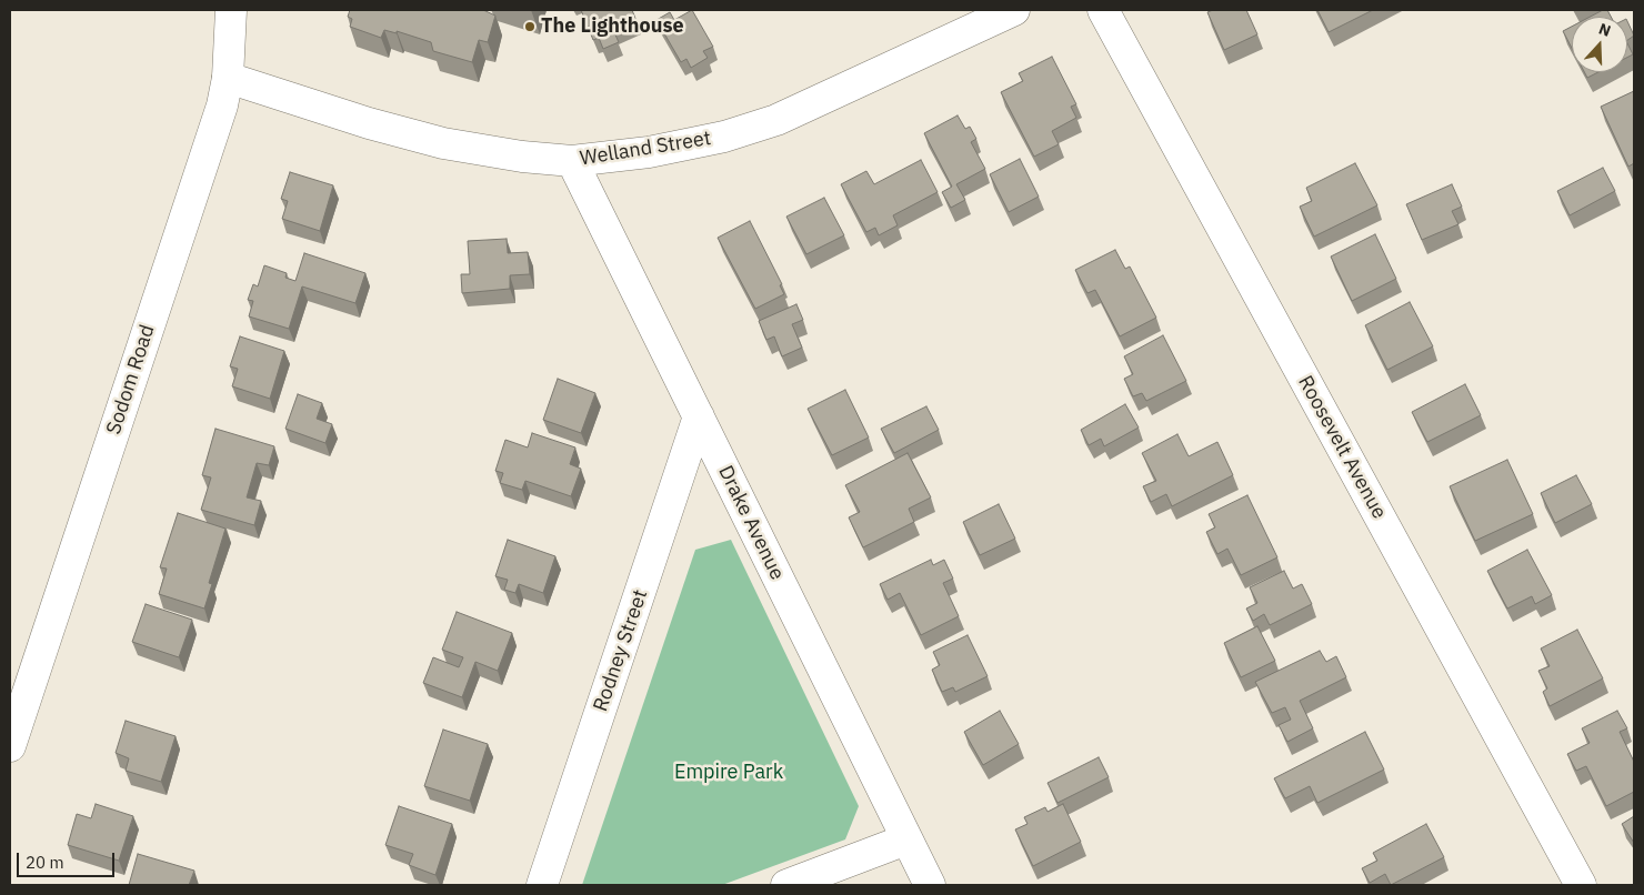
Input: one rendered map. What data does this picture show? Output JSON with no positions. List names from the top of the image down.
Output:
{
  "streets": {
    "street": [
      "Welland Street",
      "Sodom Road",
      "Roosevelt Avenue",
      "Drake Avenue",
      "Rodney Street"
    ]
  },
  "crossings": [
    ["Welland Street", "Sodom Road"],
    ["Welland Street", "Drake Avenue"],
    ["Drake Avenue", "Rodney Street"]
  ],
  "parks": ["Empire Park"],
  "places": ["The Lighthouse"],
  "scale_bar": "20 m",
  "north": "top"
}
